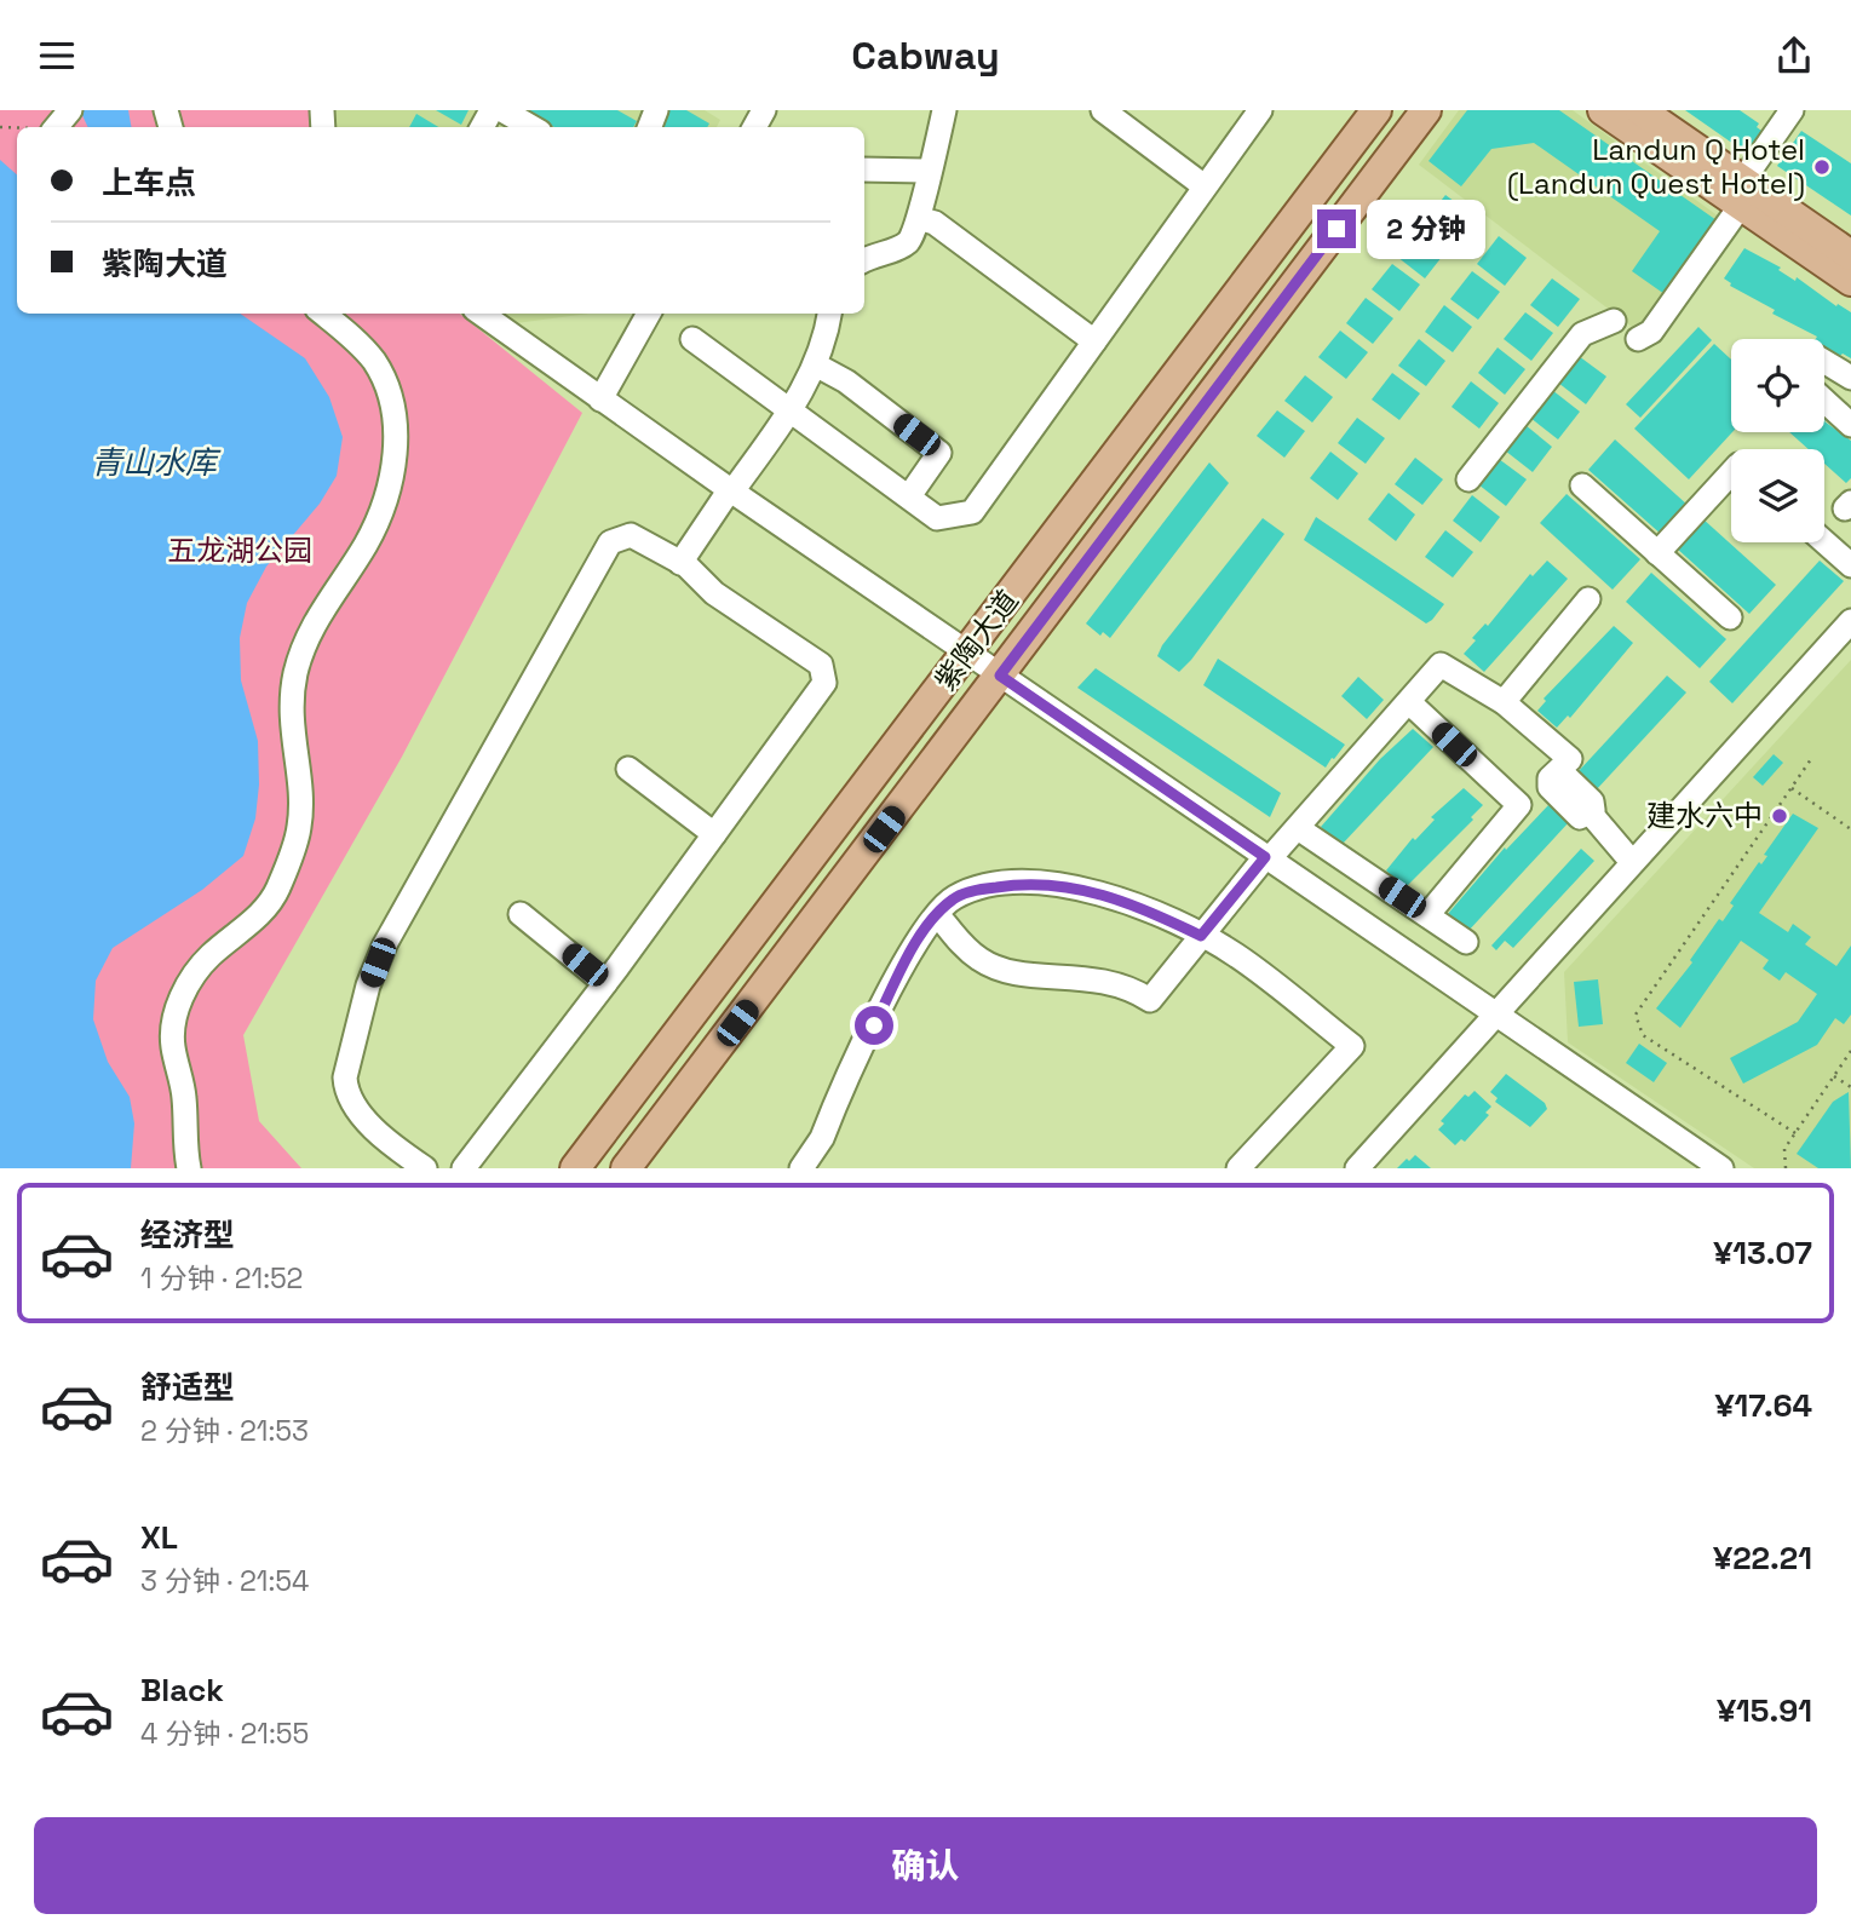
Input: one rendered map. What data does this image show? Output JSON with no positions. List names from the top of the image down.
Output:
{
  "streets": {
    "main road": ["紫陶大道"]
  },
  "water": ["青山水库"],
  "parks": ["五龙湖公园"],
  "places": ["Landun Q Hotel (Landun Quest Hotel)", "建水六中"],
  "page": {
    "header": "Cabway",
    "banner": ["上车点", "紫陶大道"],
    "bubble": "2 分钟",
    "list": [
      {
        "name": "经济型",
        "note": "1 分钟 · 21:52",
        "value": "¥13.07"
      },
      {
        "name": "舒适型",
        "note": "2 分钟 · 21:53",
        "value": "¥17.64"
      },
      {
        "name": "XL",
        "note": "3 分钟 · 21:54",
        "value": "¥22.21"
      },
      {
        "name": "Black",
        "note": "4 分钟 · 21:55",
        "value": "¥15.91"
      }
    ],
    "buttons": "确认"
  }
}
